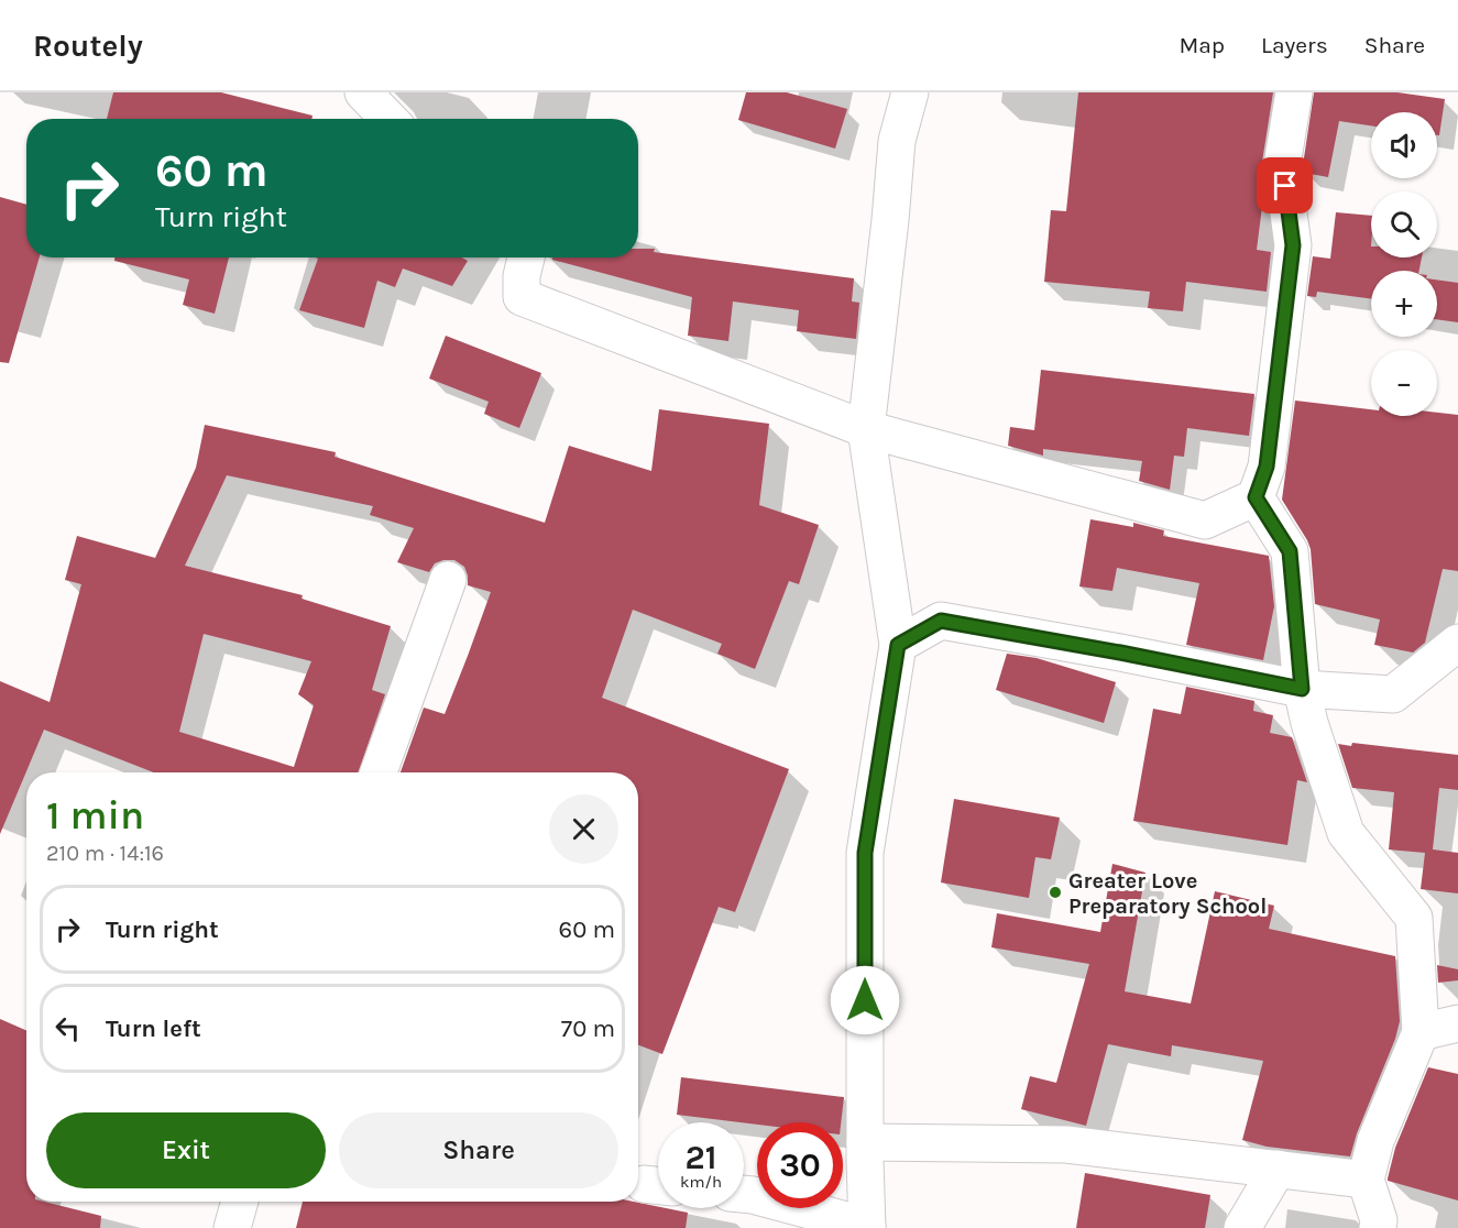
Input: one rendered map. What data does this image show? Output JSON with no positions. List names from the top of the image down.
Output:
{
  "places": ["Greater Love Preparatory School"],
  "page": {
    "header": "Routely",
    "nav": ["Map", "Layers", "Share"],
    "map_buttons": ["+", "−"],
    "turn": ["60 m", "Turn right"],
    "heading": ["1 min", "210 m · 14:16"],
    "list": [
      {
        "name": "Turn right",
        "value": "60 m"
      },
      {
        "name": "Turn left",
        "value": "70 m"
      }
    ],
    "buttons": ["Exit", "Share"],
    "speed": "21 km/h",
    "limit": "30"
  }
}
